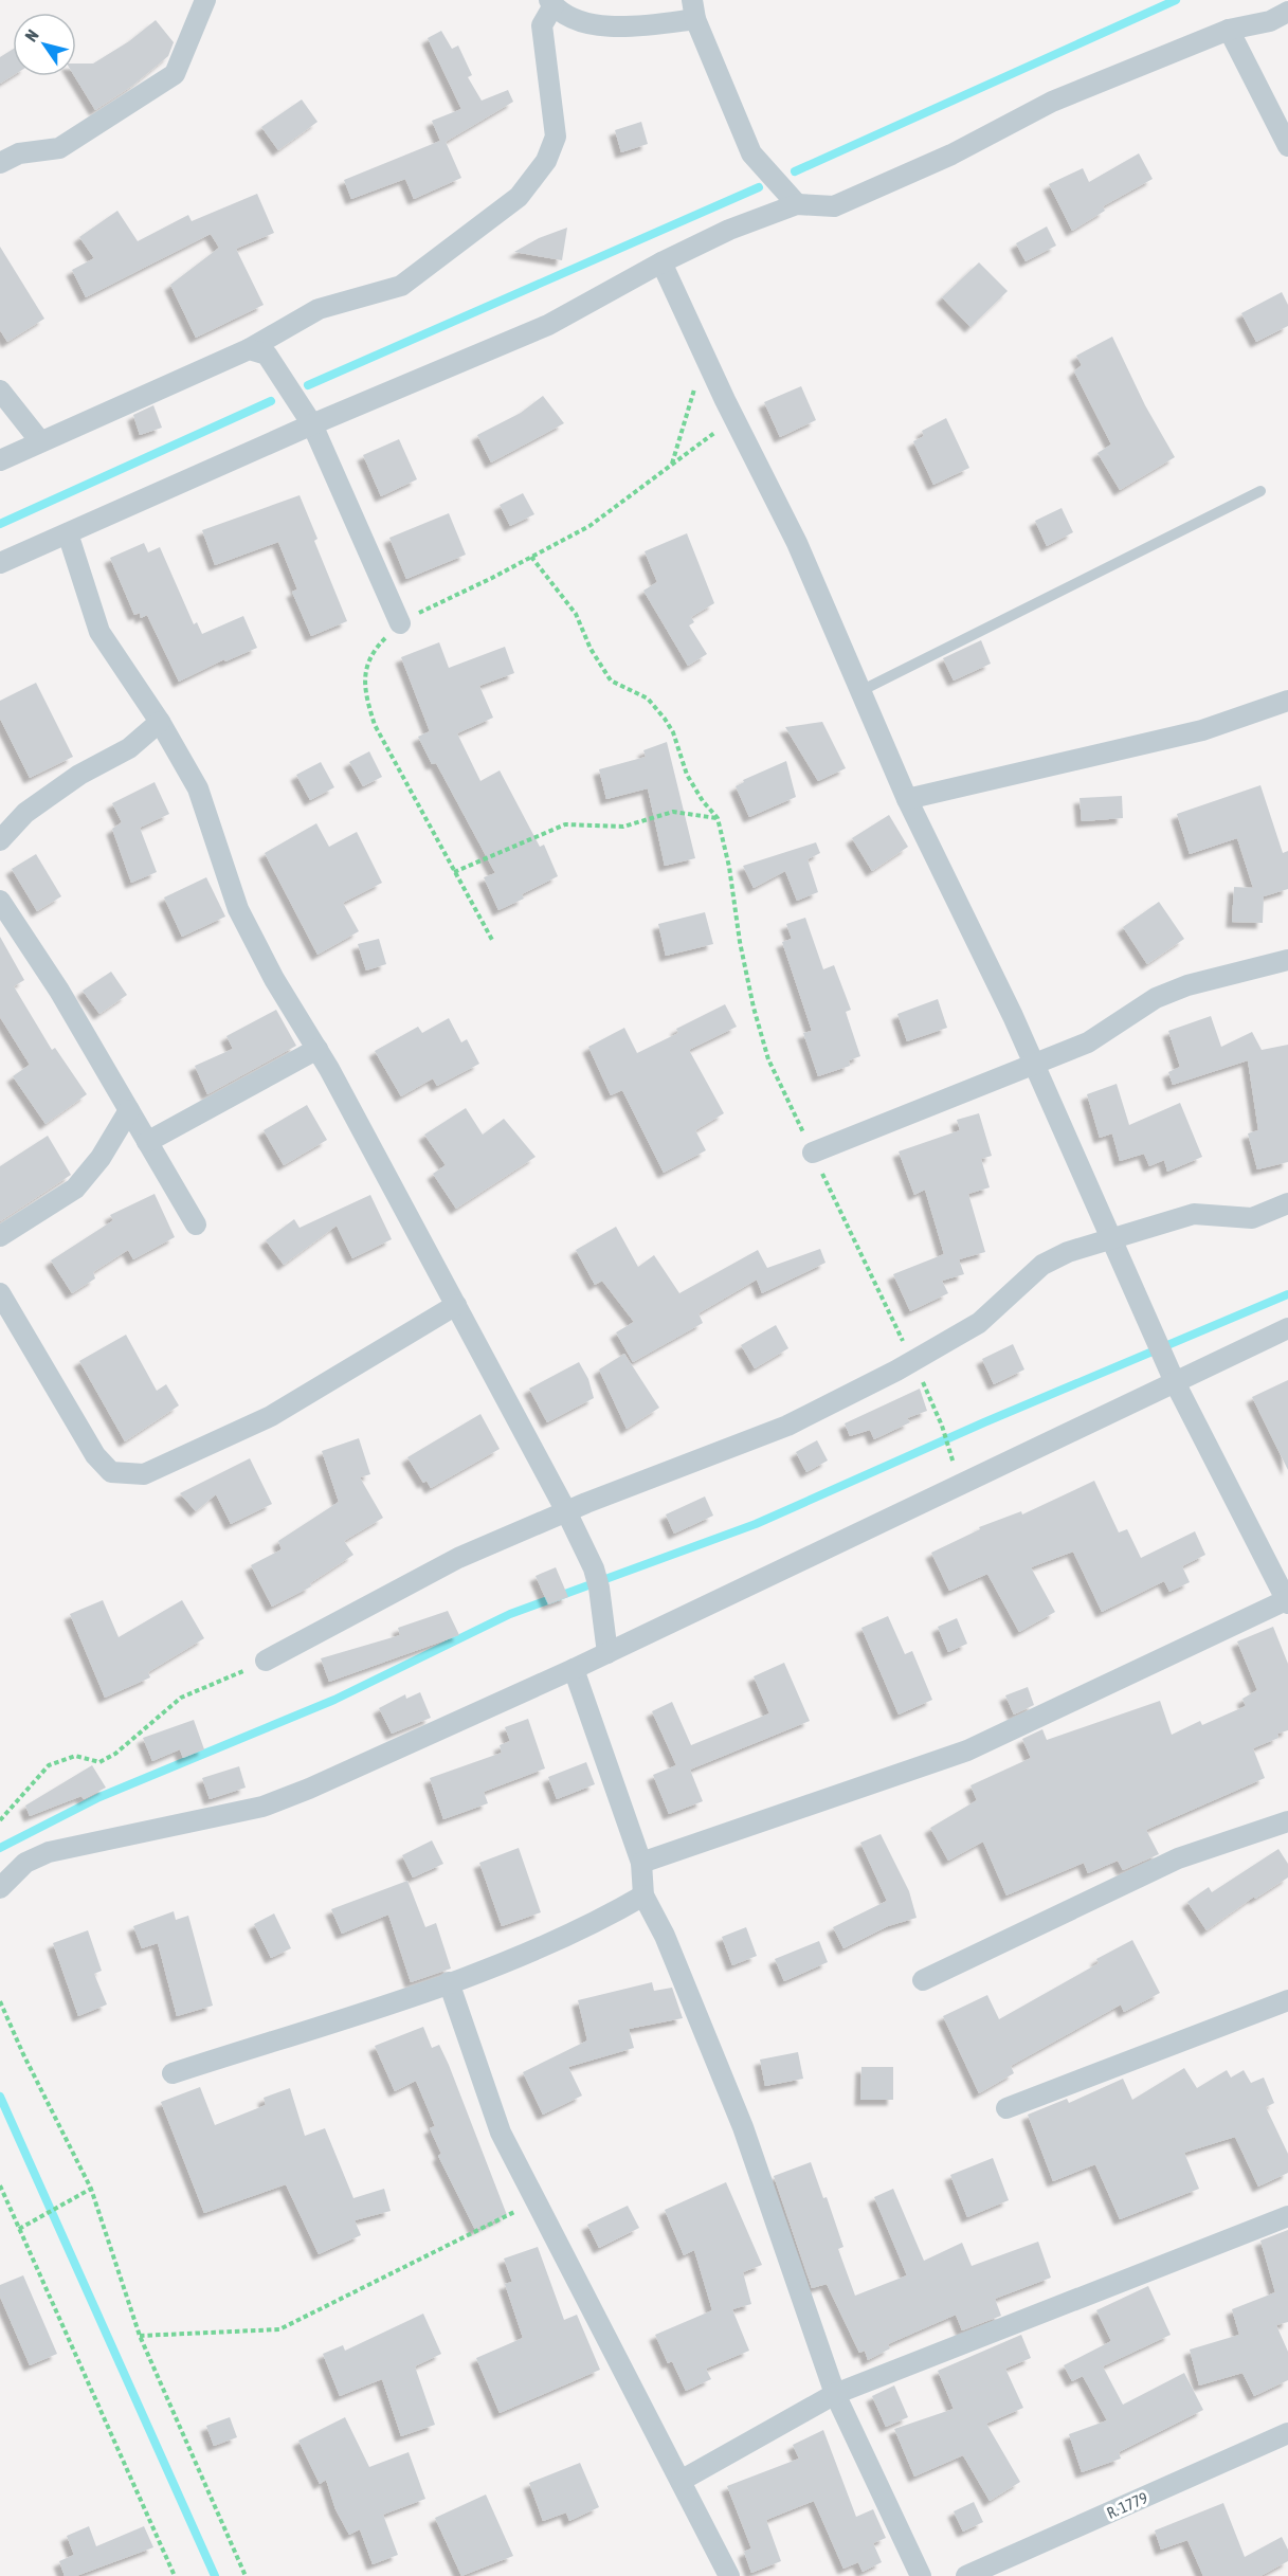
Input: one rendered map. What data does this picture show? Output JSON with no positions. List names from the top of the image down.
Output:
{
  "streets": {
    "street": ["R. 1779"]
  },
  "north": "top left"
}
